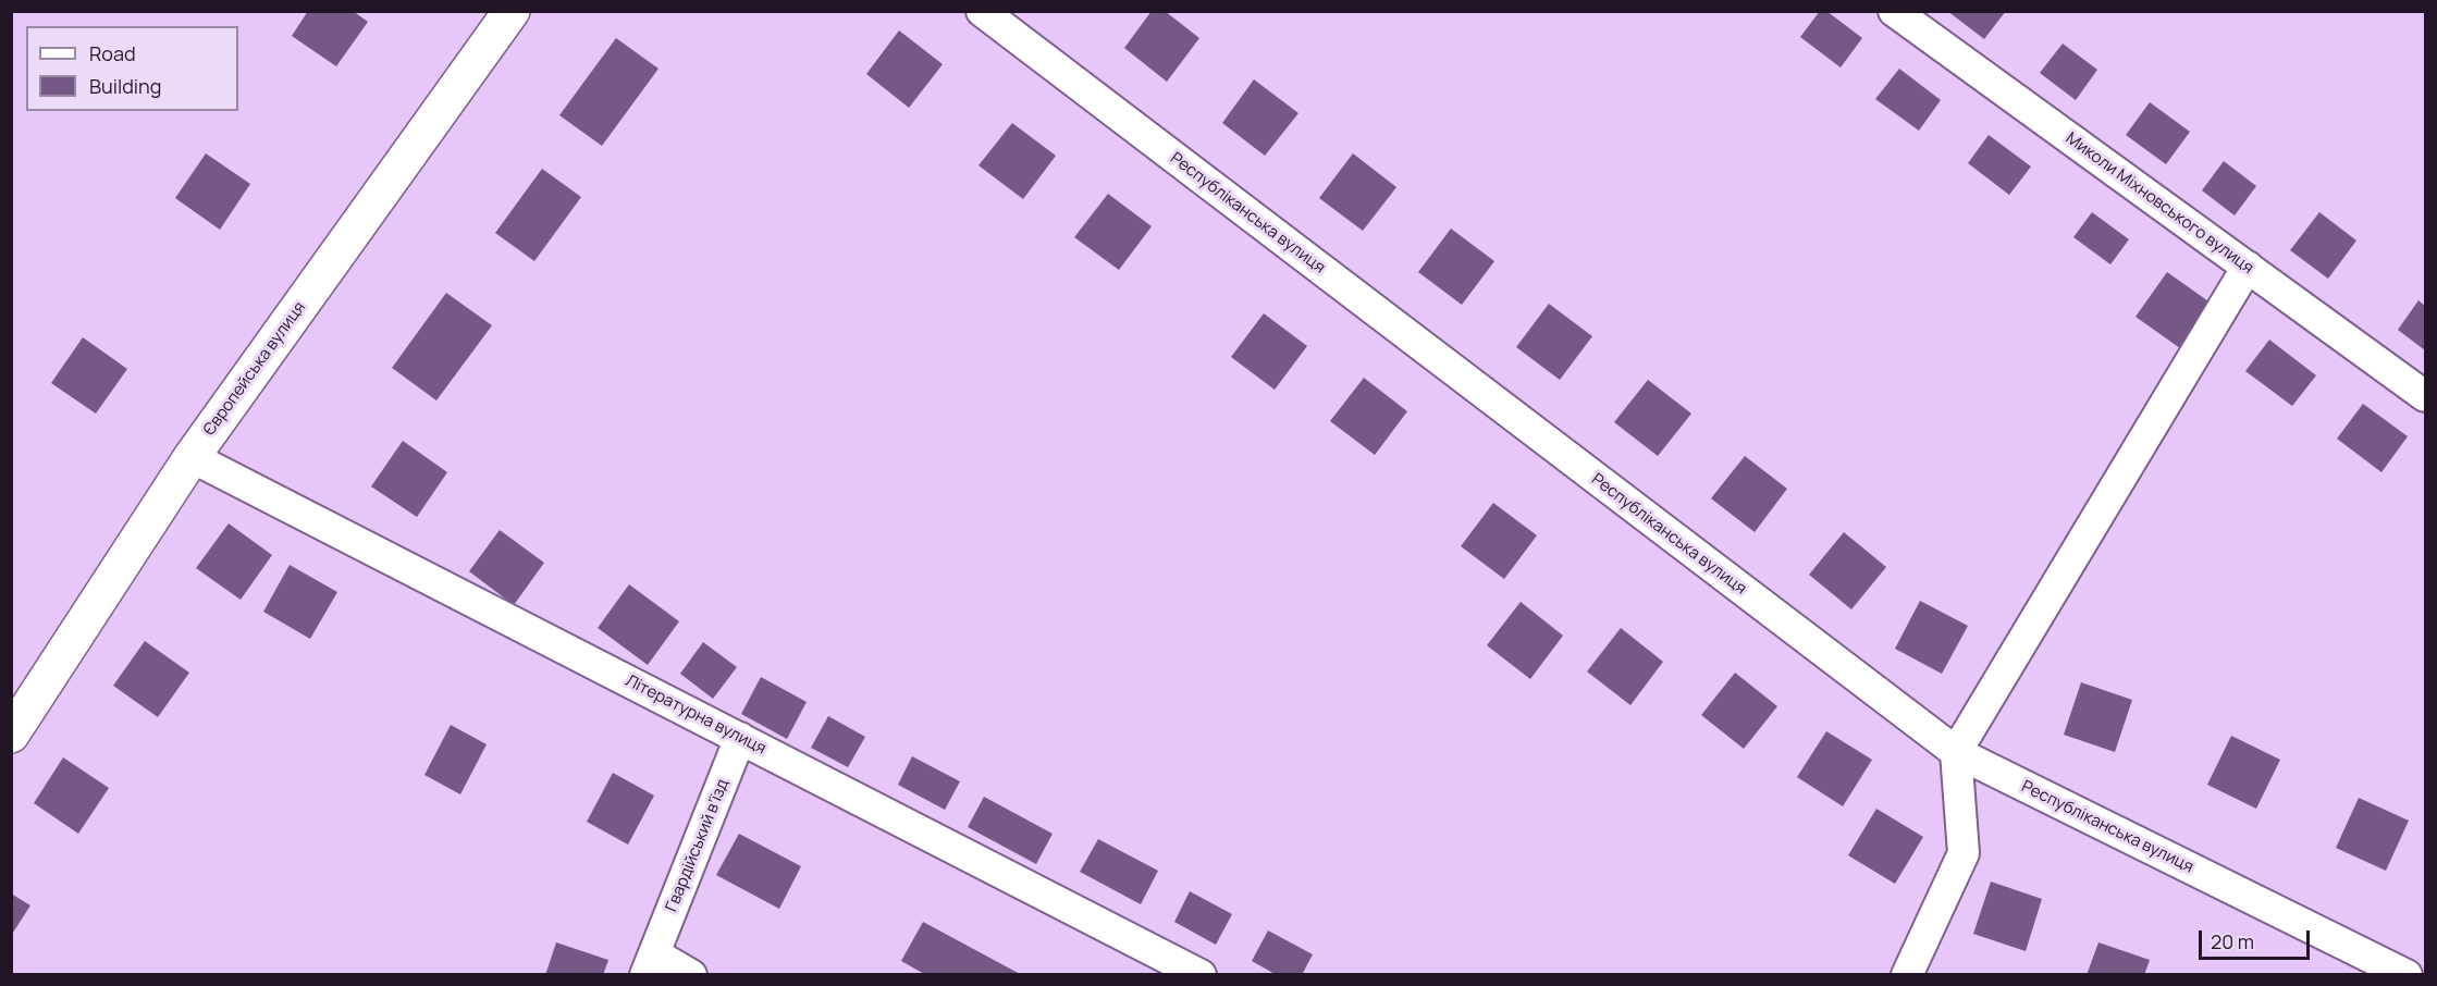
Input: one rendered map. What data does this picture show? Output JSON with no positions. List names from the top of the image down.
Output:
{
  "streets": {
    "street": [
      "Миколи Міхновського вулиця",
      "Республіканська вулиця",
      "Європейська вулиця",
      "Літературна вулиця",
      "Гвардійський в’їзд"
    ]
  },
  "crossings": [
    ["Європейська вулиця", "Літературна вулиця"],
    ["Літературна вулиця", "Гвардійський в’їзд"]
  ],
  "legend": ["Road", "Building"],
  "scale_bar": "20 m"
}
